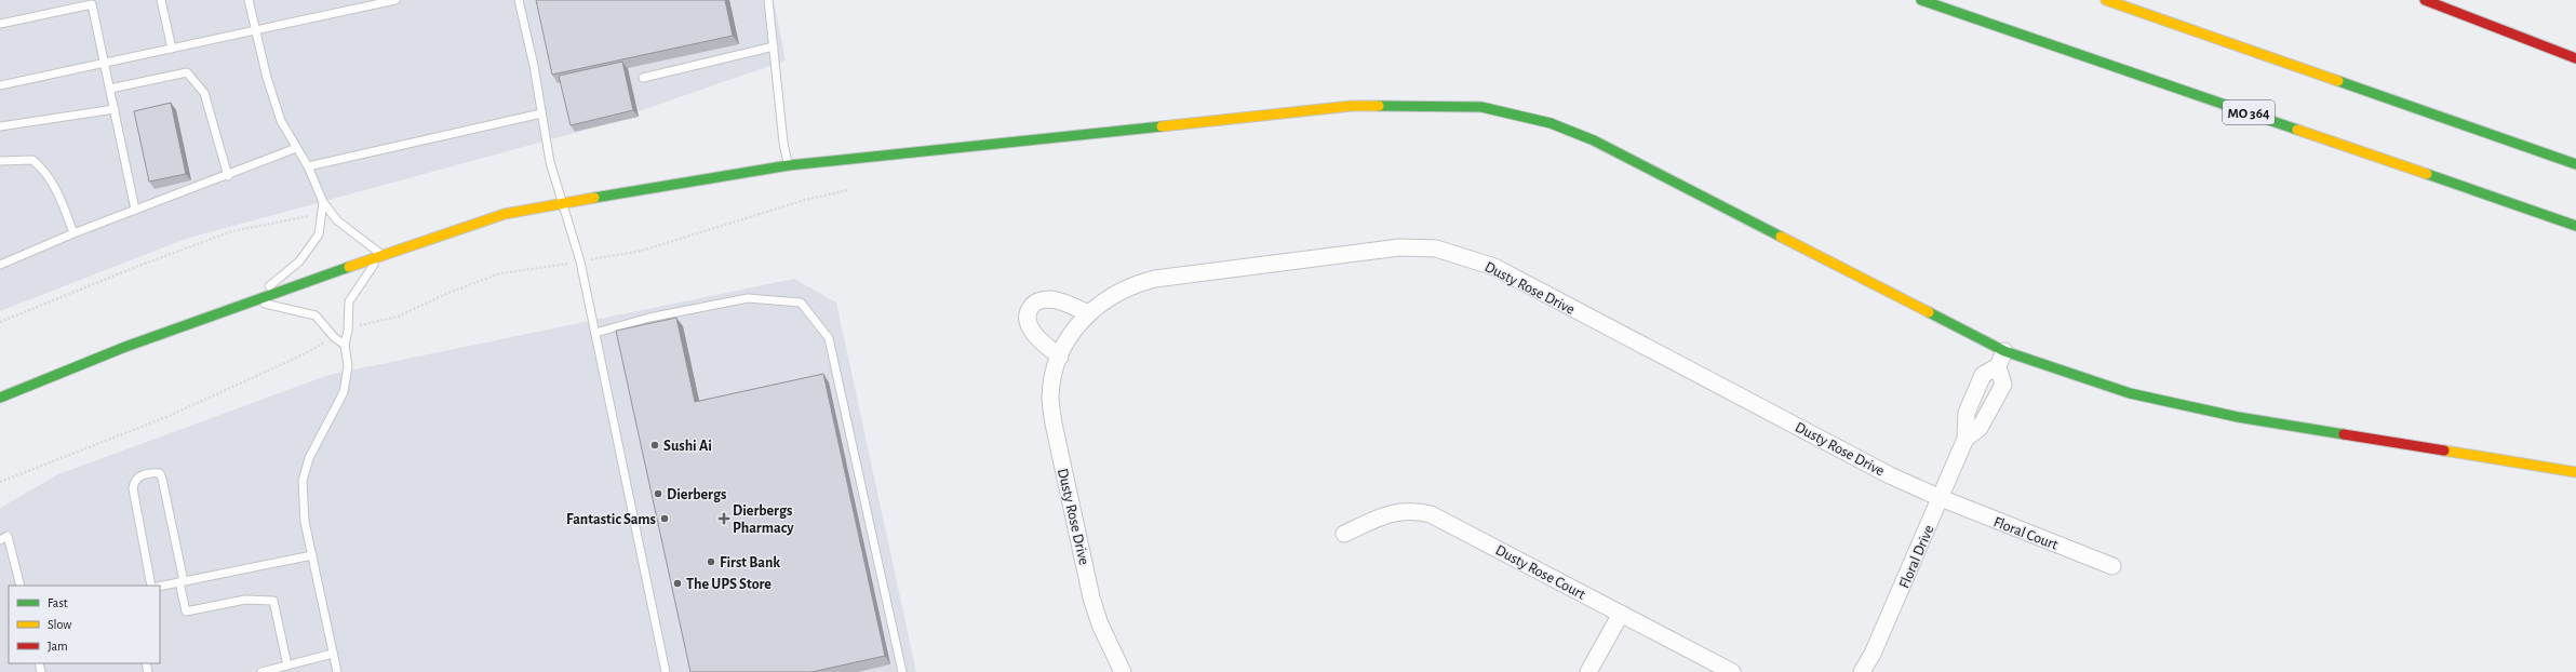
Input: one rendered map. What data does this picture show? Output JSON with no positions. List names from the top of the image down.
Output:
{
  "streets": {
    "main road": ["MO 364"],
    "street": [
      "Dusty Rose Drive",
      "Floral Court",
      "Floral Drive",
      "Dusty Rose Court"
    ]
  },
  "crossings": [
    ["Dusty Rose Drive", "Floral Court"],
    ["Dusty Rose Drive", "Floral Drive"],
    ["Floral Court", "Floral Drive"]
  ],
  "places": {
    "other": [
      "Sushi Ai",
      "Dierbergs",
      "Fantastic Sams",
      "First Bank",
      "The UPS Store"
    ],
    "health": ["Dierbergs Pharmacy"]
  },
  "legend": ["Fast", "Slow", "Jam"]
}
